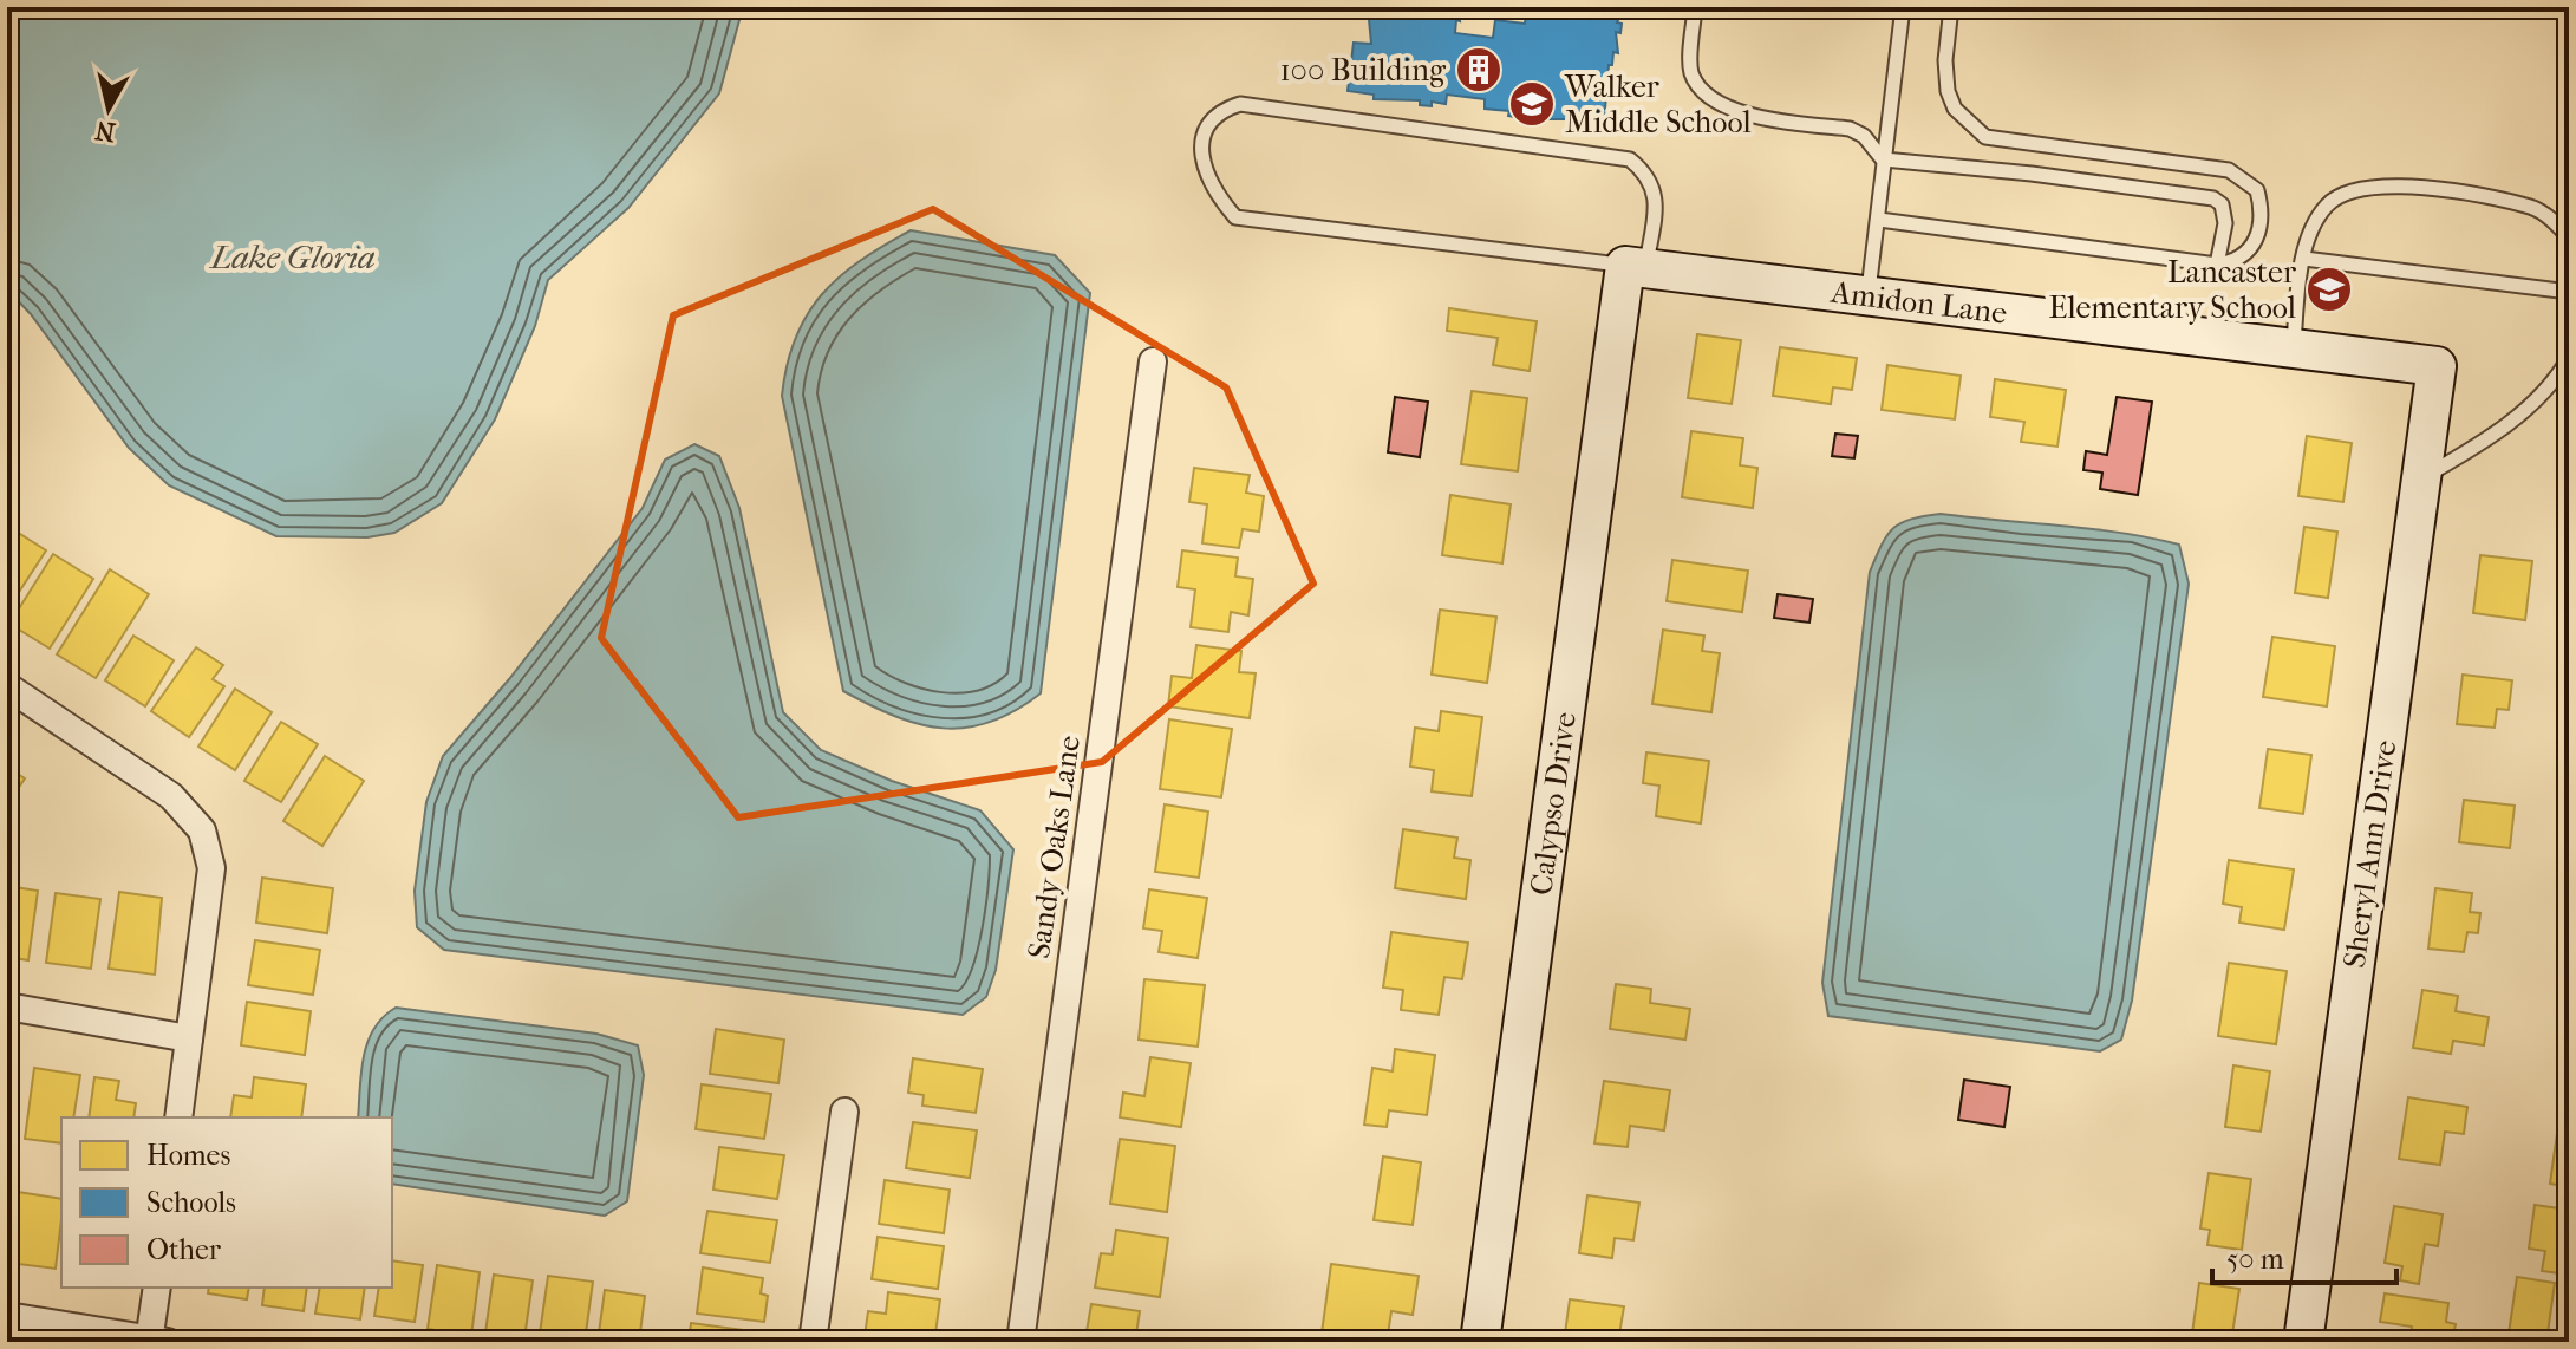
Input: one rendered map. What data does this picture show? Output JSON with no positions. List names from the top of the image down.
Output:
{
  "streets": {
    "street": [
      "Amidon Lane",
      "Calypso Drive",
      "Sandy Oaks Lane",
      "Sheryl Ann Drive"
    ]
  },
  "crossings": [
    ["Amidon Lane", "Calypso Drive"],
    ["Amidon Lane", "Sheryl Ann Drive"]
  ],
  "water": ["Lake Gloria"],
  "places": {
    "building": ["100 Building"],
    "school or university": ["Walker Middle School", "Lancaster Elementary School"]
  },
  "legend": ["Homes", "Schools", "Other"],
  "scale_bar": "50 m",
  "north": "bottom"
}
